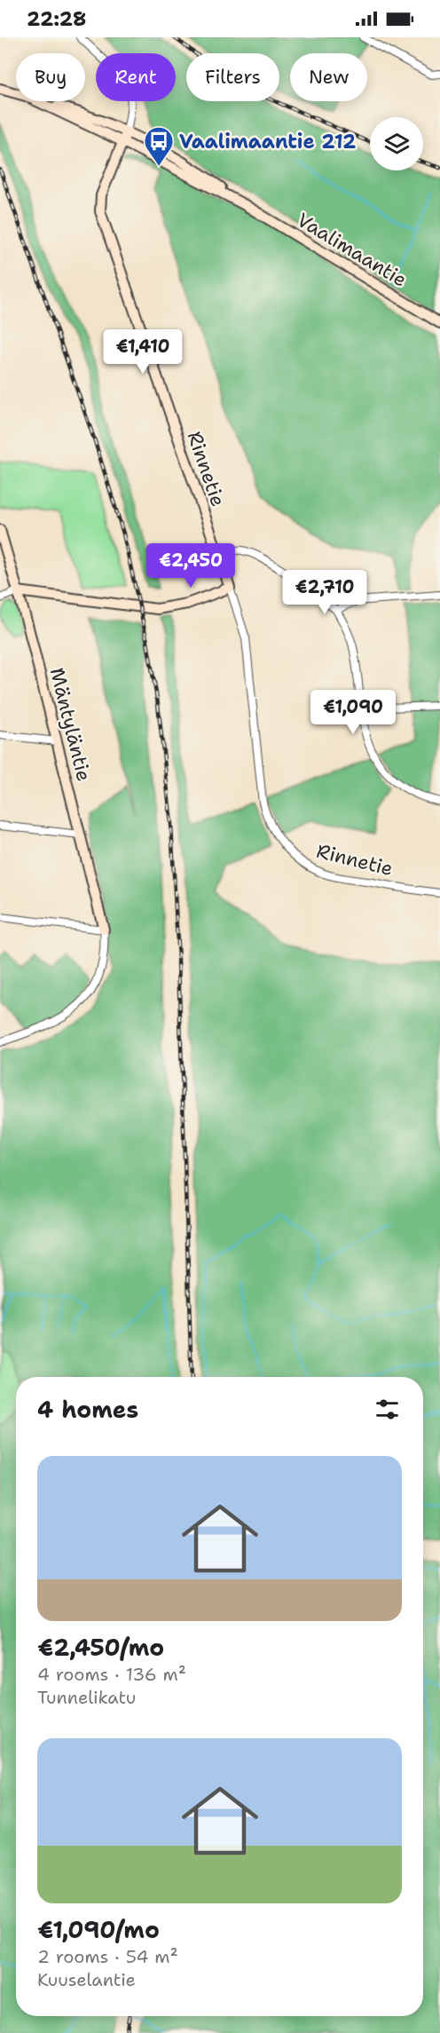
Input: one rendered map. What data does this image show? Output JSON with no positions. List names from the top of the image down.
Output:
{
  "streets": {
    "street": ["Vaalimaantie", "Rinnetie", "Mäntyläntie"]
  },
  "crossings": [
    ["Vaalimaantie", "Rinnetie"]
  ],
  "places": {
    "bus stop": ["Vaalimaantie 212"]
  },
  "page": {
    "status": "22:28",
    "chip": [
      "Buy",
      "Rent",
      "Filters",
      "New"
    ],
    "price": [
      "€1,410",
      "€2,450",
      "€2,710",
      "€1,090"
    ],
    "heading": "4 homes",
    "list": [
      {
        "name": "€2,450/mo",
        "note": "4 rooms · 136 m² · Tunnelikatu"
      },
      {
        "name": "€1,090/mo",
        "note": "2 rooms · 54 m² · Kuuselantie"
      }
    ]
  }
}
